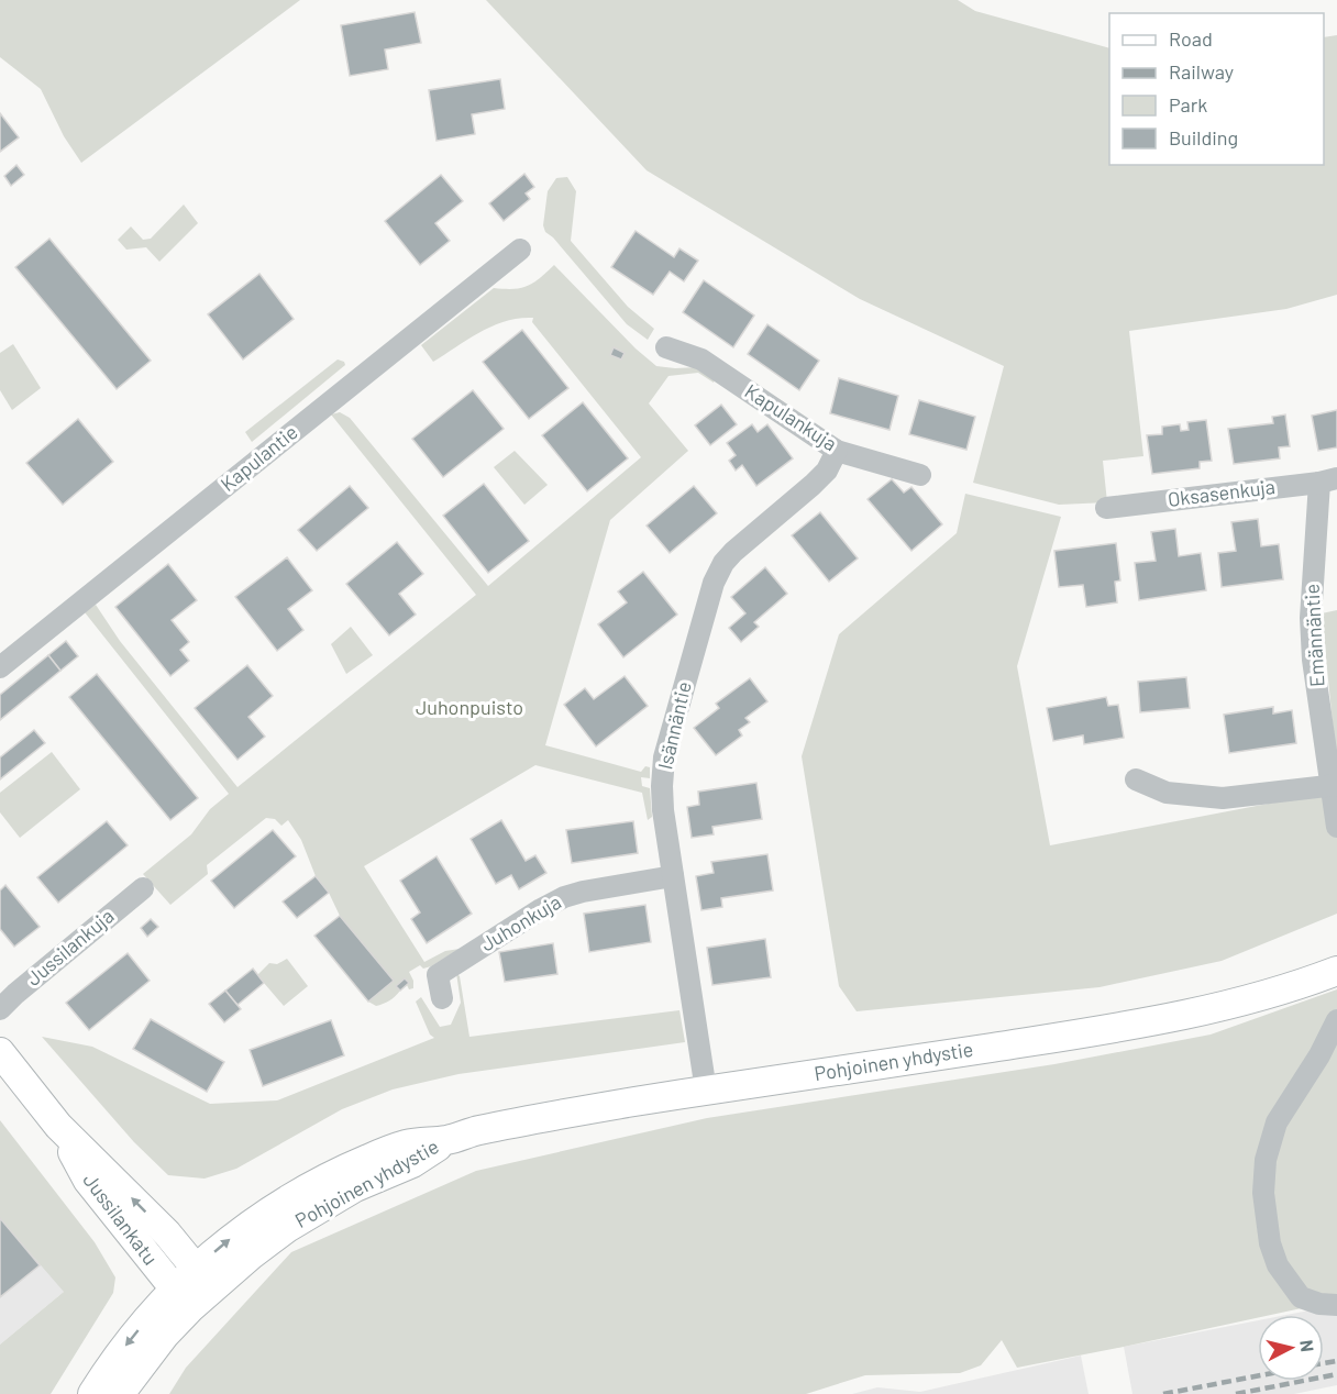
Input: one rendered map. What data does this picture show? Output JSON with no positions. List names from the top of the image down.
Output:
{
  "streets": {
    "main road": ["Pohjoinen yhdystie", "Jussilankatu"],
    "street": [
      "Kapulankuja",
      "Kapulantie",
      "Oksasenkuja",
      "Emännäntie",
      "Isännäntie",
      "Juhonkuja",
      "Jussilankuja"
    ]
  },
  "crossings": [
    ["Kapulankuja", "Isännäntie"],
    ["Oksasenkuja", "Emännäntie"],
    ["Isännäntie", "Juhonkuja"],
    ["Isännäntie", "Pohjoinen yhdystie"],
    ["Pohjoinen yhdystie", "Jussilankatu"]
  ],
  "parks": ["Juhonpuisto"],
  "legend": [
    "Road",
    "Railway",
    "Park",
    "Building"
  ],
  "north": "right"
}
